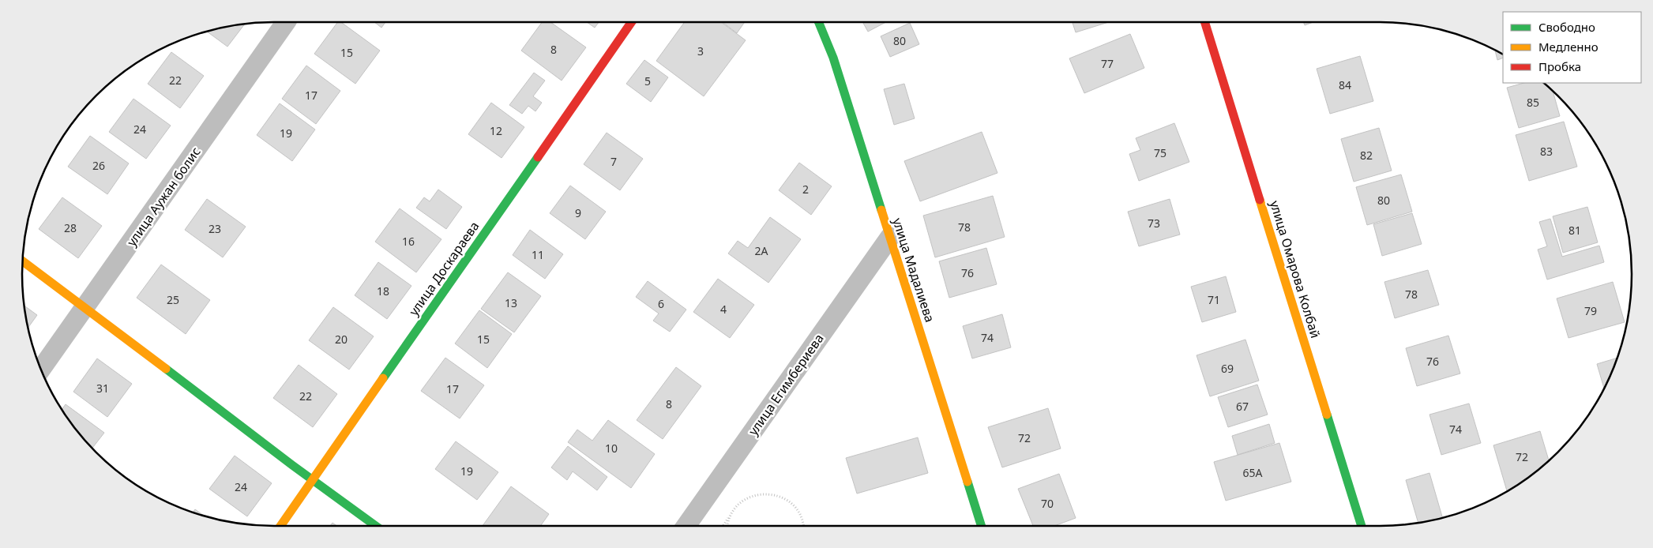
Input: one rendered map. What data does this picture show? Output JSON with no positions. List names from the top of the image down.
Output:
{
  "streets": {
    "street": [
      "улица Аужан болис",
      "улица Доскараева",
      "улица Омарова Колбай",
      "улица Мадалиева",
      "улица Егимбериева"
    ]
  },
  "crossings": [
    ["улица Мадалиева", "улица Егимбериева"]
  ],
  "house_numbers": [
    "80",
    "8",
    "3",
    "15",
    "77",
    "22",
    "5",
    "84",
    "17",
    "85",
    "24",
    "12",
    "19",
    "83",
    "75",
    "82",
    "7",
    "26",
    "2",
    "80",
    "9",
    "73",
    "78",
    "28",
    "23",
    "81",
    "16",
    "2А",
    "11",
    "76",
    "18",
    "78",
    "25",
    "71",
    "13",
    "6",
    "4",
    "79",
    "74",
    "20",
    "15",
    "76",
    "69",
    "31",
    "17",
    "22",
    "8",
    "67",
    "74",
    "72",
    "10",
    "72",
    "19",
    "65А",
    "24",
    "70"
  ],
  "legend": ["Свободно", "Медленно", "Пробка"]
}
